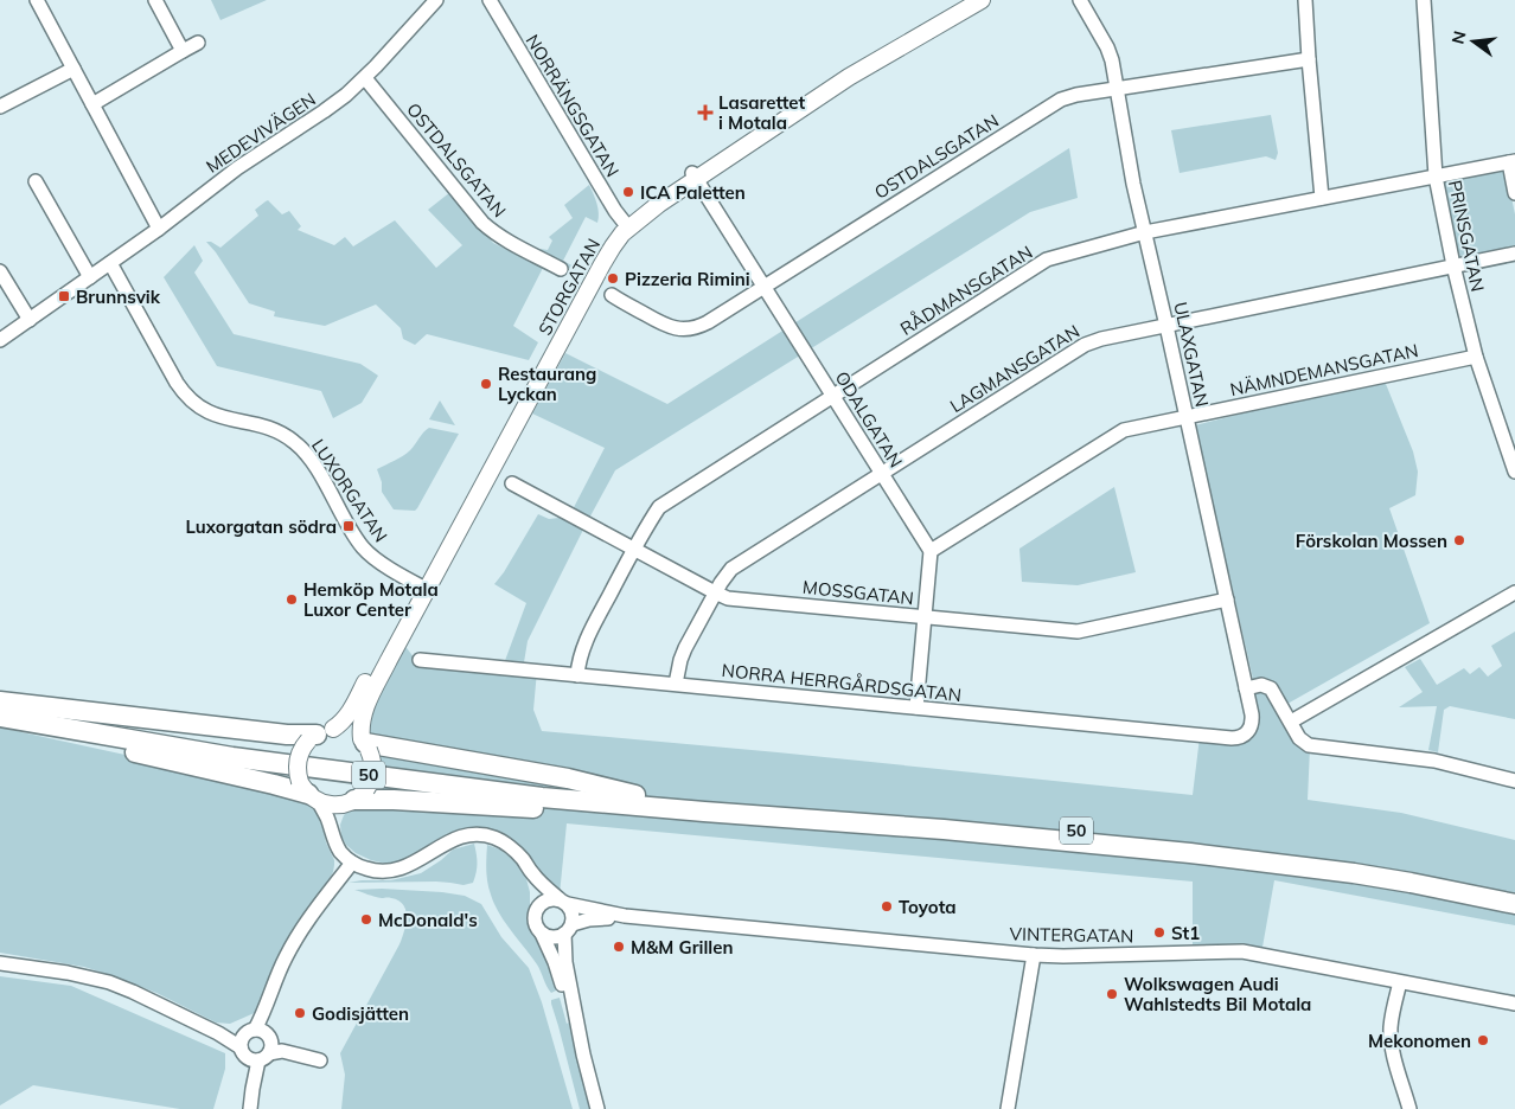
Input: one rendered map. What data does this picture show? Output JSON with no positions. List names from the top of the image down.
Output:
{
  "streets": {
    "highway": ["50"],
    "main road": ["STORGATAN"],
    "street": [
      "NORRÄNGSGATAN",
      "MEDEVIVÄGEN",
      "OSTDALSGATAN",
      "PRINSGATAN",
      "RÅDMANSGATAN",
      "ULAXGATAN",
      "LAGMANSGATAN",
      "NÄMNDEMANSGATAN",
      "ODALGATAN",
      "LUXORGATAN",
      "MOSSGATAN",
      "NORRA HERRGÅRDSGATAN",
      "VINTERGATAN"
    ]
  },
  "crossings": [
    ["NORRÄNGSGATAN", "STORGATAN"],
    ["MEDEVIVÄGEN", "OSTDALSGATAN"],
    ["MEDEVIVÄGEN", "LUXORGATAN"],
    ["OSTDALSGATAN", "ULAXGATAN"],
    ["OSTDALSGATAN", "ODALGATAN"],
    ["PRINSGATAN", "RÅDMANSGATAN"],
    ["PRINSGATAN", "LAGMANSGATAN"],
    ["PRINSGATAN", "NÄMNDEMANSGATAN"],
    ["STORGATAN", "ODALGATAN"],
    ["STORGATAN", "LUXORGATAN"],
    ["STORGATAN", "50"],
    ["RÅDMANSGATAN", "ULAXGATAN"],
    ["RÅDMANSGATAN", "ODALGATAN"],
    ["RÅDMANSGATAN", "MOSSGATAN"],
    ["RÅDMANSGATAN", "NORRA HERRGÅRDSGATAN"],
    ["ULAXGATAN", "LAGMANSGATAN"],
    ["ULAXGATAN", "NÄMNDEMANSGATAN"],
    ["ULAXGATAN", "MOSSGATAN"],
    ["ULAXGATAN", "NORRA HERRGÅRDSGATAN"],
    ["LAGMANSGATAN", "ODALGATAN"],
    ["LAGMANSGATAN", "MOSSGATAN"],
    ["LAGMANSGATAN", "NORRA HERRGÅRDSGATAN"],
    ["NÄMNDEMANSGATAN", "ODALGATAN"]
  ],
  "places": {
    "health": ["Lasarettet i Motala"],
    "other": [
      "ICA Paletten",
      "Pizzeria Rimini",
      "Restaurang Lyckan",
      "Förskolan Mossen",
      "Hemköp Motala Luxor Center",
      "Toyota",
      "McDonald's",
      "St1",
      "M&M Grillen",
      "Wolkswagen Audi Wahlstedts Bil Motala",
      "Godisjätten",
      "Mekonomen"
    ],
    "transit": ["Brunnsvik", "Luxorgatan södra"]
  },
  "north": "left"
}
